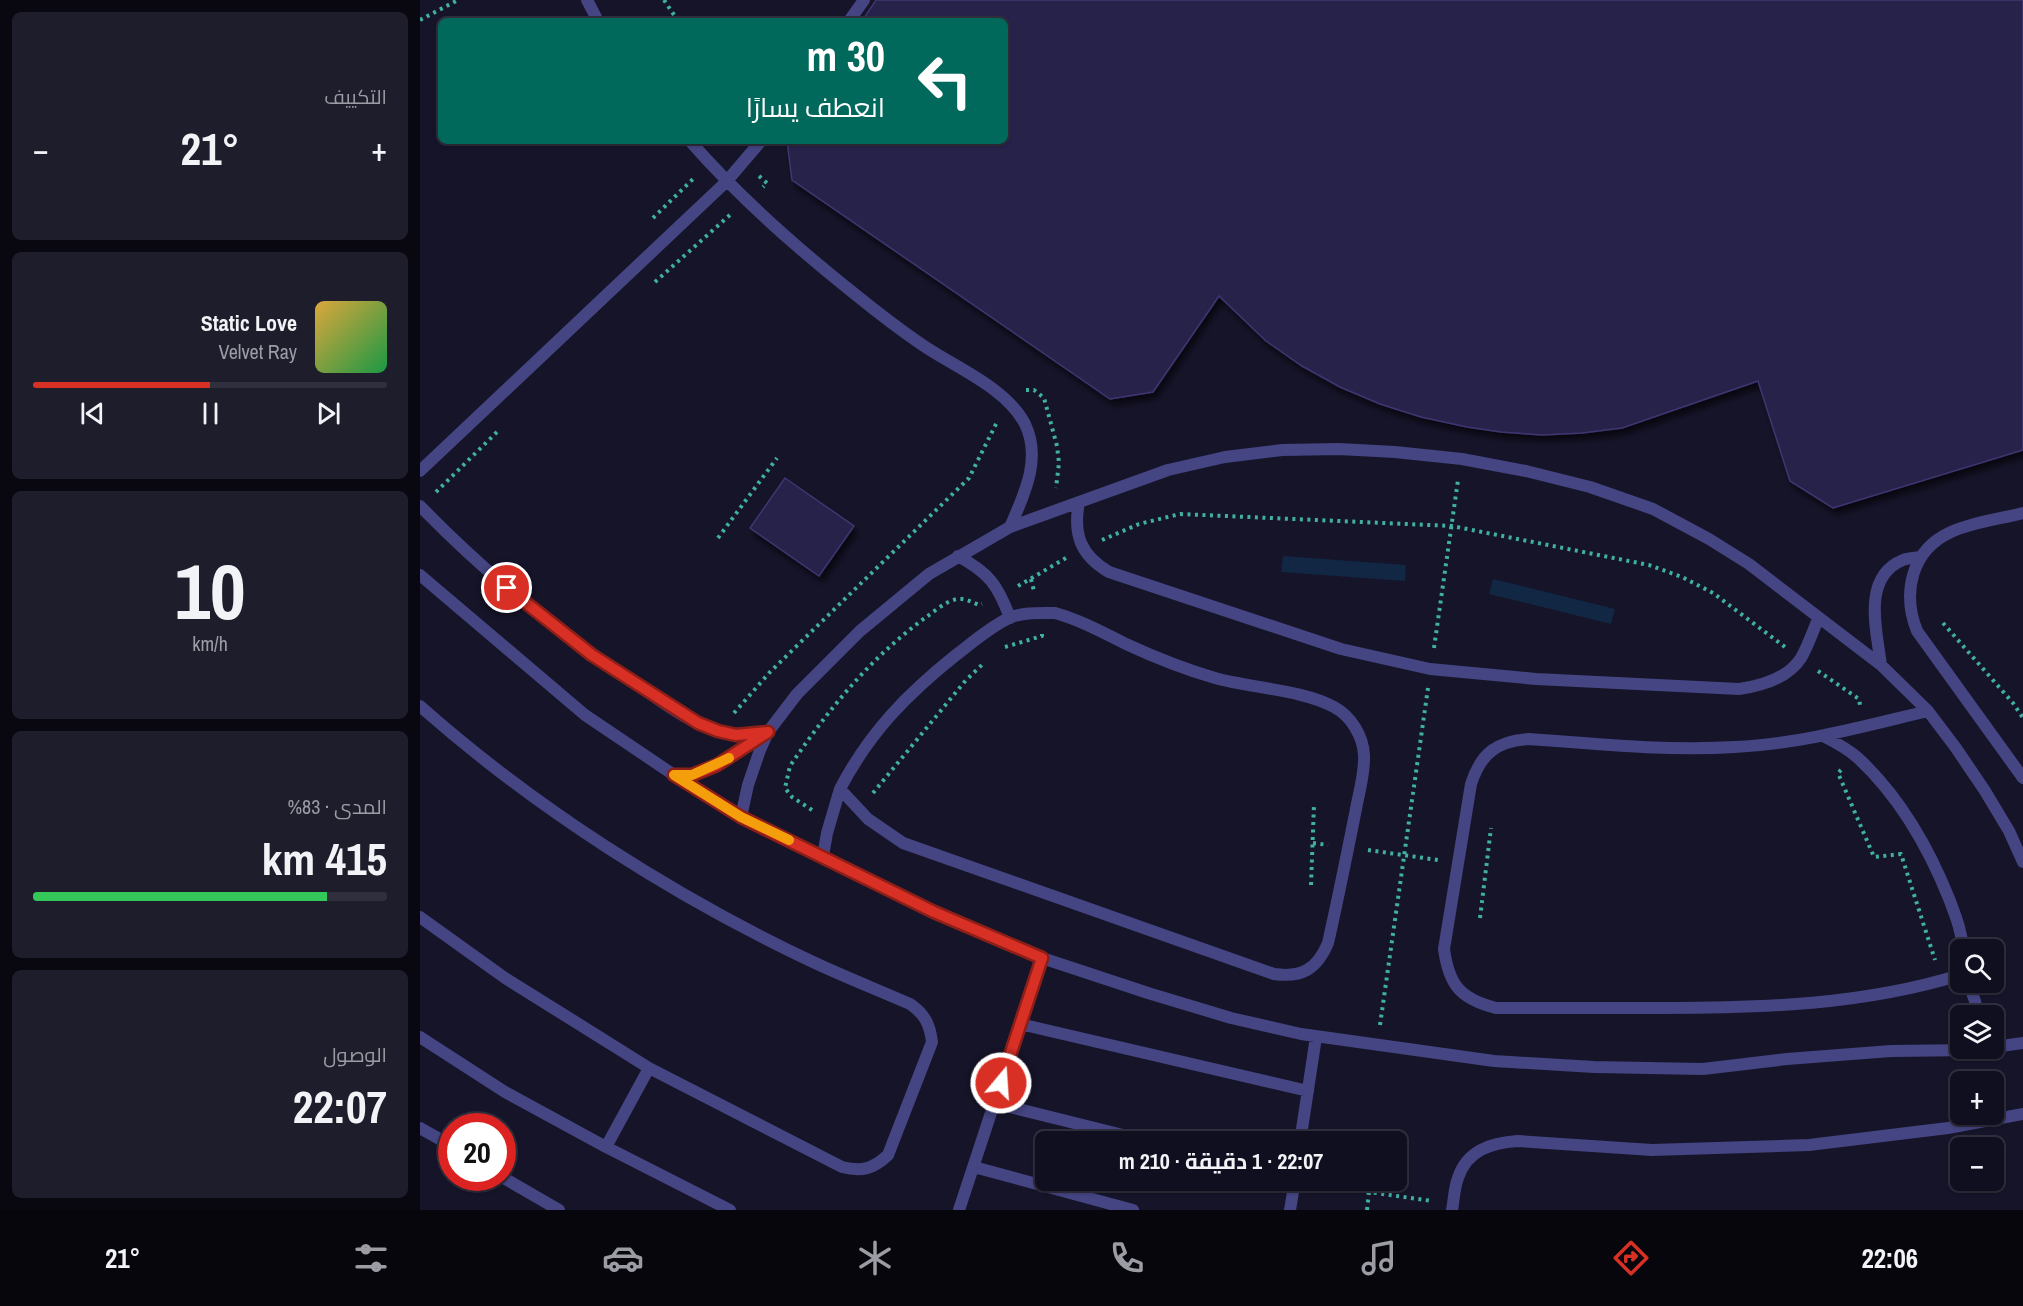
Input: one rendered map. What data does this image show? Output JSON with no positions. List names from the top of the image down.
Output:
{
  "page": {
    "tile": [
      "التكييف",
      ["10", "km/h"],
      ["المدى · 83%", "415 km"],
      ["الوصول", "22:07"]
    ],
    "turn": ["30 m", "انعطف يسارًا"],
    "heat": ["−", "21°", "+"],
    "song": ["Static Love", "Velvet Ray"],
    "map_buttons": ["+", "−"],
    "limit": "20",
    "trip": "22:07 · 1 دقيقة · 210 m",
    "tabs": ["22:06", "21°"]
  }
}
